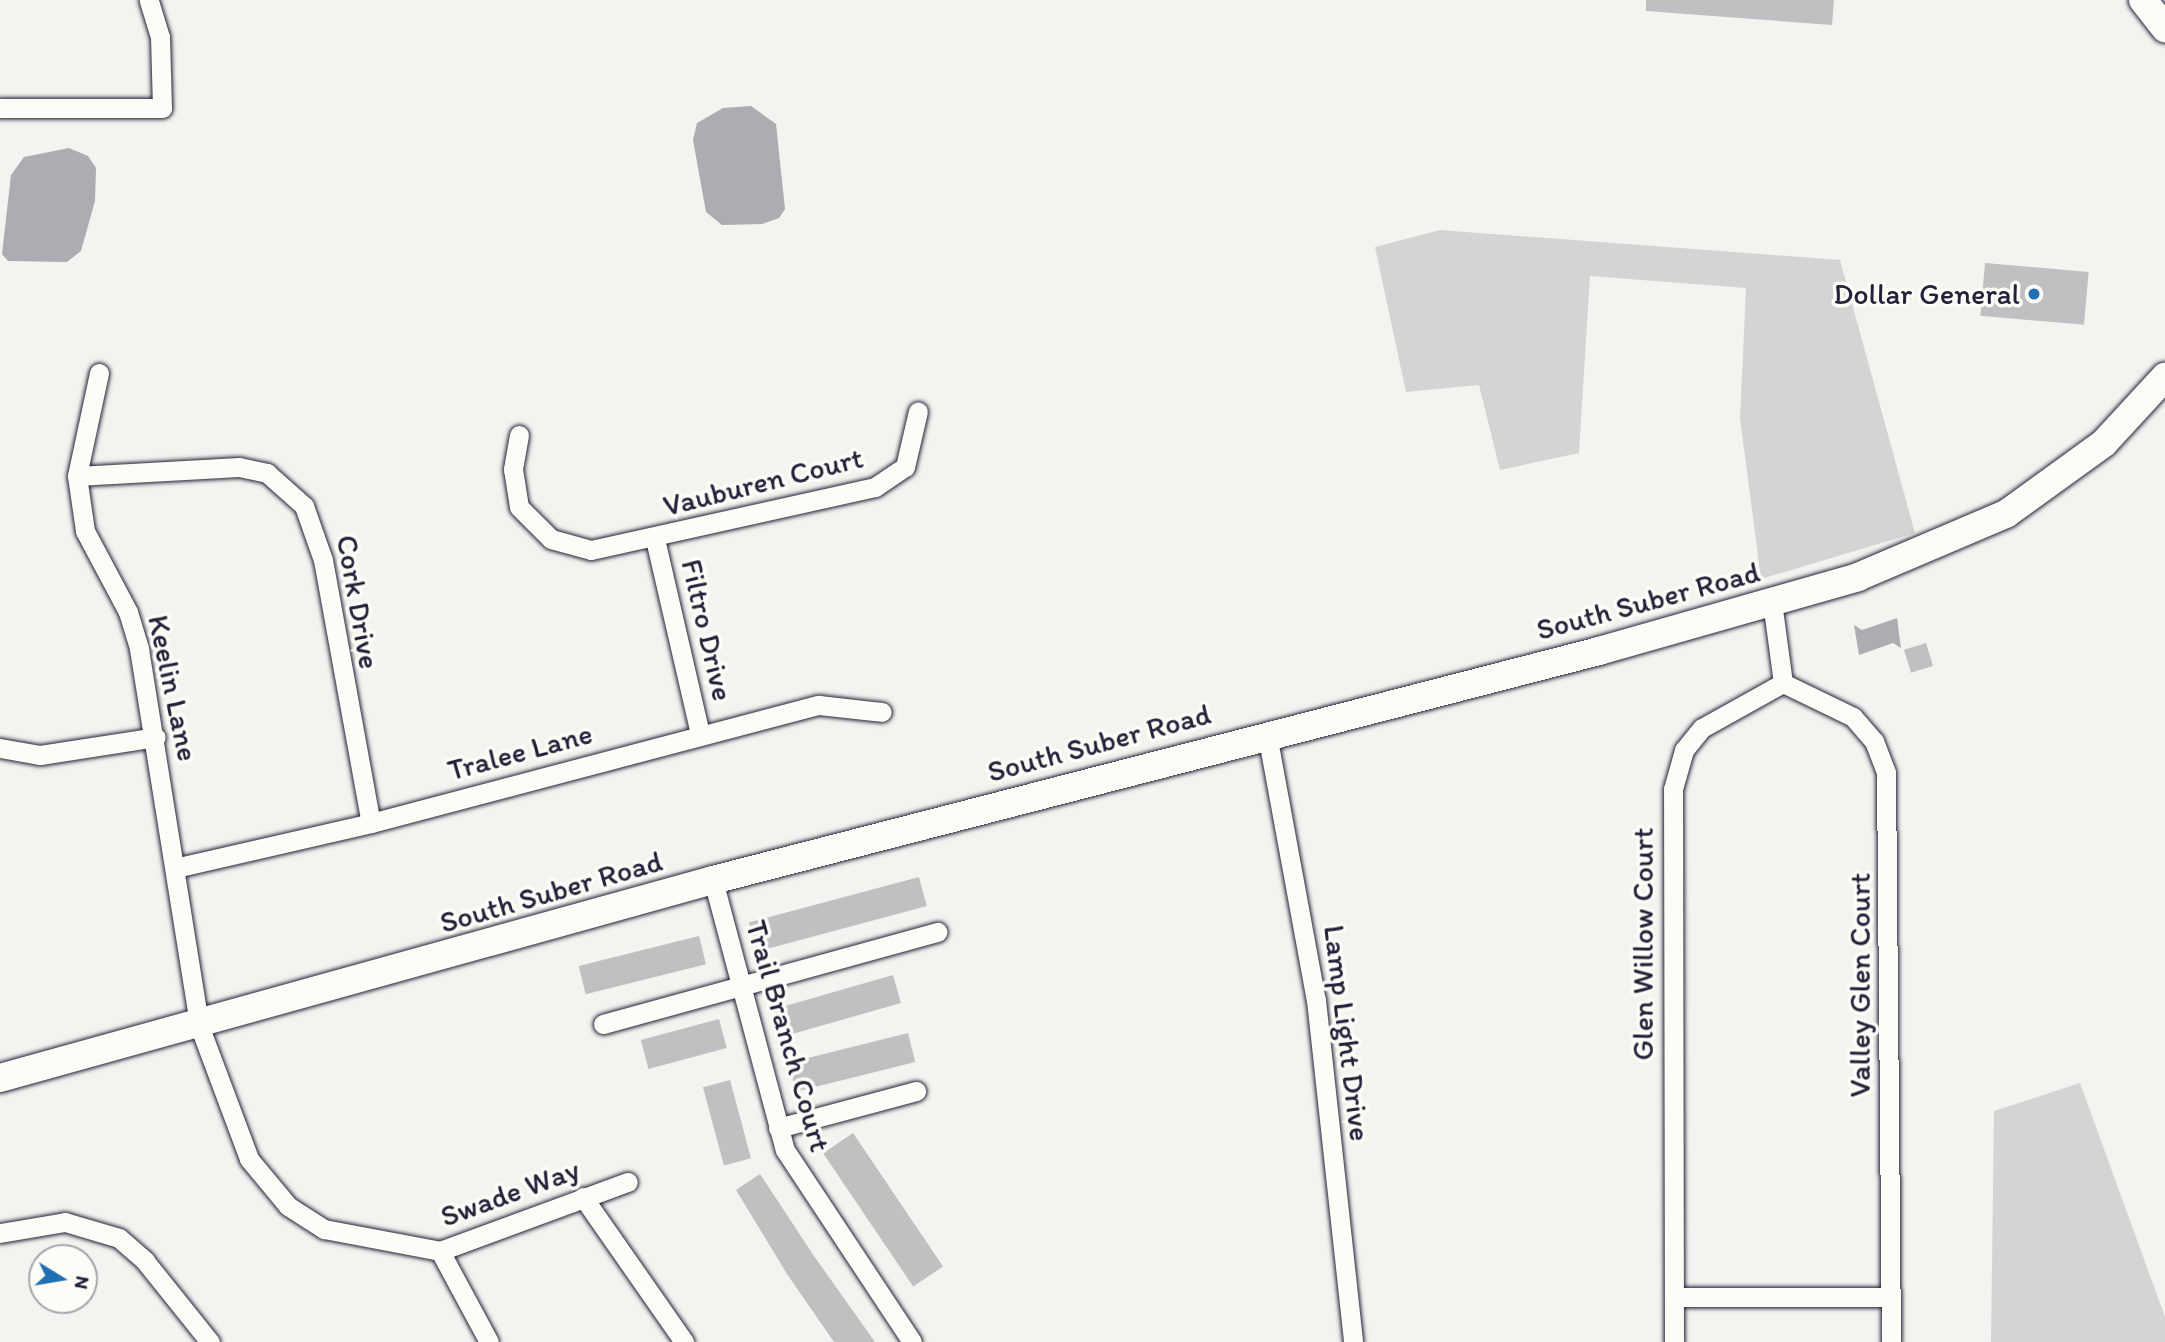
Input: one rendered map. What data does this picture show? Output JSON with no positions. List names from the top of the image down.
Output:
{
  "streets": {
    "street": [
      "Vauburen Court",
      "South Suber Road",
      "Cork Drive",
      "Filtro Drive",
      "Keelin Lane",
      "Tralee Lane",
      "Glen Willow Court",
      "Valley Glen Court",
      "Lamp Light Drive",
      "Trail Branch Court",
      "Swade Way"
    ]
  },
  "crossings": [
    ["Vauburen Court", "Filtro Drive"],
    ["South Suber Road", "Keelin Lane"],
    ["South Suber Road", "Lamp Light Drive"],
    ["South Suber Road", "Trail Branch Court"],
    ["South Suber Road", "Swade Way"],
    ["Cork Drive", "Keelin Lane"],
    ["Cork Drive", "Tralee Lane"],
    ["Filtro Drive", "Tralee Lane"],
    ["Keelin Lane", "Tralee Lane"],
    ["Keelin Lane", "Swade Way"],
    ["Glen Willow Court", "Valley Glen Court"]
  ],
  "places": ["Dollar General"],
  "north": "right"
}
